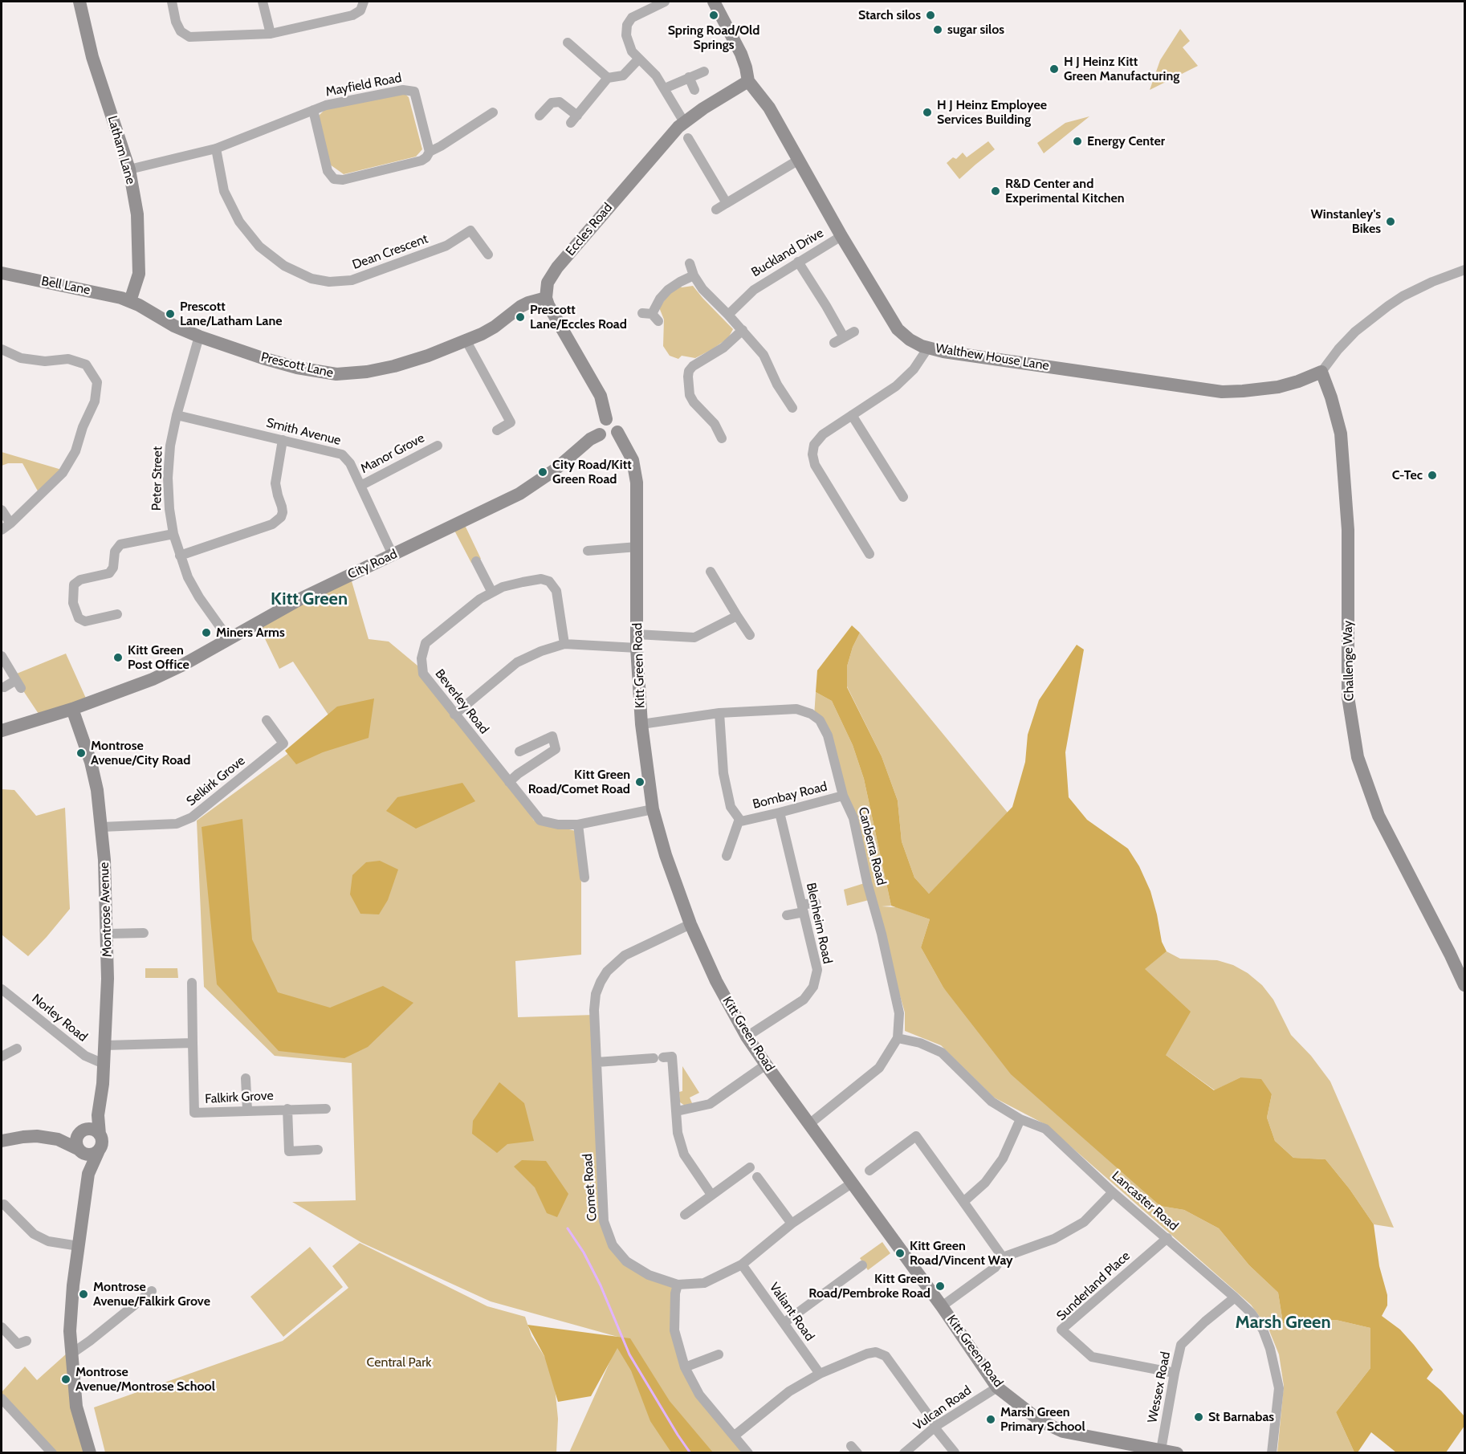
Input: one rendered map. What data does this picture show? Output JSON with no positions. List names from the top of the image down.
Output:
{
  "streets": {
    "street": [
      "Mayfield Road",
      "Latham Lane",
      "Eccles Road",
      "Dean Crescent",
      "Buckland Drive",
      "Bell Lane",
      "Walthew House Lane",
      "Prescott Lane",
      "Smith Avenue",
      "Manor Grove",
      "Peter Street",
      "City Road",
      "Challenge Way",
      "Kitt Green Road",
      "Beverley Road",
      "Selkirk Grove",
      "Bombay Road",
      "Canberra Road",
      "Montrose Avenue",
      "Blenheim Road",
      "Norley Road",
      "Falkirk Grove",
      "Comet Road",
      "Lancaster Road",
      "Sunderland Place",
      "Valiant Road",
      "Wessex Road",
      "Vulcan Road"
    ]
  },
  "crossings": [
    ["Mayfield Road", "Latham Lane"],
    ["Mayfield Road", "Dean Crescent"],
    ["Latham Lane", "Bell Lane"],
    ["Latham Lane", "Prescott Lane"],
    ["Eccles Road", "Walthew House Lane"],
    ["Eccles Road", "Prescott Lane"],
    ["Buckland Drive", "Walthew House Lane"],
    ["Bell Lane", "Prescott Lane"],
    ["Walthew House Lane", "Challenge Way"],
    ["Prescott Lane", "Peter Street"],
    ["Smith Avenue", "Manor Grove"],
    ["Smith Avenue", "Peter Street"],
    ["Smith Avenue", "City Road"],
    ["Peter Street", "City Road"],
    ["City Road", "Kitt Green Road"],
    ["City Road", "Montrose Avenue"],
    ["Kitt Green Road", "Beverley Road"],
    ["Kitt Green Road", "Canberra Road"],
    ["Kitt Green Road", "Blenheim Road"],
    ["Kitt Green Road", "Comet Road"],
    ["Kitt Green Road", "Wessex Road"],
    ["Kitt Green Road", "Vulcan Road"],
    ["Selkirk Grove", "Montrose Avenue"],
    ["Bombay Road", "Canberra Road"],
    ["Bombay Road", "Blenheim Road"],
    ["Canberra Road", "Lancaster Road"],
    ["Montrose Avenue", "Norley Road"],
    ["Comet Road", "Valiant Road"],
    ["Lancaster Road", "Sunderland Place"],
    ["Lancaster Road", "Wessex Road"],
    ["Sunderland Place", "Wessex Road"]
  ],
  "districts": ["Kitt Green", "Marsh Green"],
  "parks": ["Central Park"],
  "places": [
    "Spring Road/Old Springs",
    "Starch silos",
    "sugar silos",
    "H J Heinz Kitt Green Manufacturing",
    "H J Heinz Employee Services Building",
    "Energy Center",
    "R&D Center and Experimental Kitchen",
    "Winstanley's Bikes",
    "Prescott Lane/Latham Lane",
    "Prescott Lane/Eccles Road",
    "City Road/Kitt Green Road",
    "C-Tec",
    "Miners Arms",
    "Kitt Green Post Office",
    "Montrose Avenue/City Road",
    "Kitt Green Road/Comet Road",
    "Kitt Green Road/Vincent Way",
    "Kitt Green Road/Pembroke Road",
    "Montrose Avenue/Falkirk Grove",
    "Montrose Avenue/Montrose School",
    "St Barnabas",
    "Marsh Green Primary School"
  ]
}
